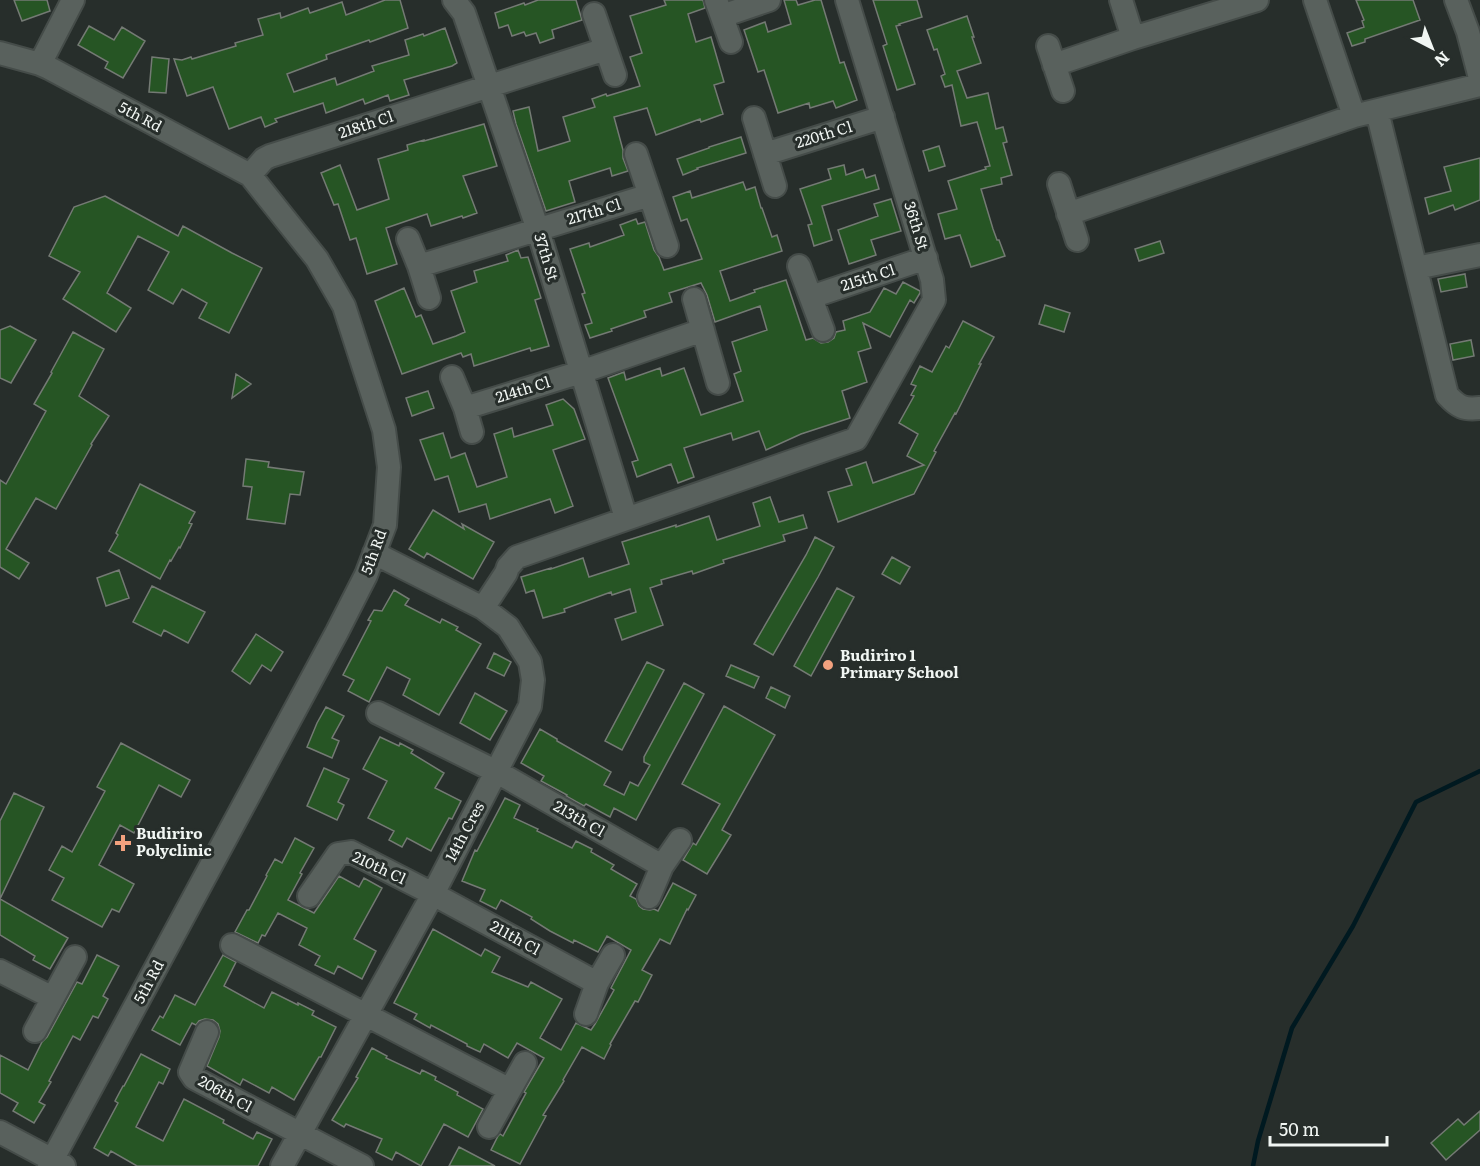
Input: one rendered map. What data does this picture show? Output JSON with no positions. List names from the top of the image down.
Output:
{
  "streets": {
    "street": [
      "5th Rd",
      "218th Cl",
      "220th Cl",
      "217th Cl",
      "36th St",
      "37th St",
      "215th Cl",
      "214th Cl",
      "213th Cl",
      "14th Cres",
      "210th Cl",
      "211th Cl",
      "206th Cl"
    ]
  },
  "crossings": [
    ["5th Rd", "218th Cl"],
    ["5th Rd", "14th Cres"],
    ["218th Cl", "37th St"],
    ["220th Cl", "36th St"],
    ["217th Cl", "37th St"],
    ["36th St", "37th St"],
    ["36th St", "215th Cl"],
    ["37th St", "214th Cl"],
    ["213th Cl", "14th Cres"],
    ["14th Cres", "210th Cl"],
    ["14th Cres", "211th Cl"],
    ["14th Cres", "206th Cl"],
    ["210th Cl", "211th Cl"]
  ],
  "places": {
    "other": ["Budiriro 1 Primary School"],
    "health": ["Budiriro Polyclinic"]
  },
  "scale_bar": "50 m",
  "north": "bottom right"
}
